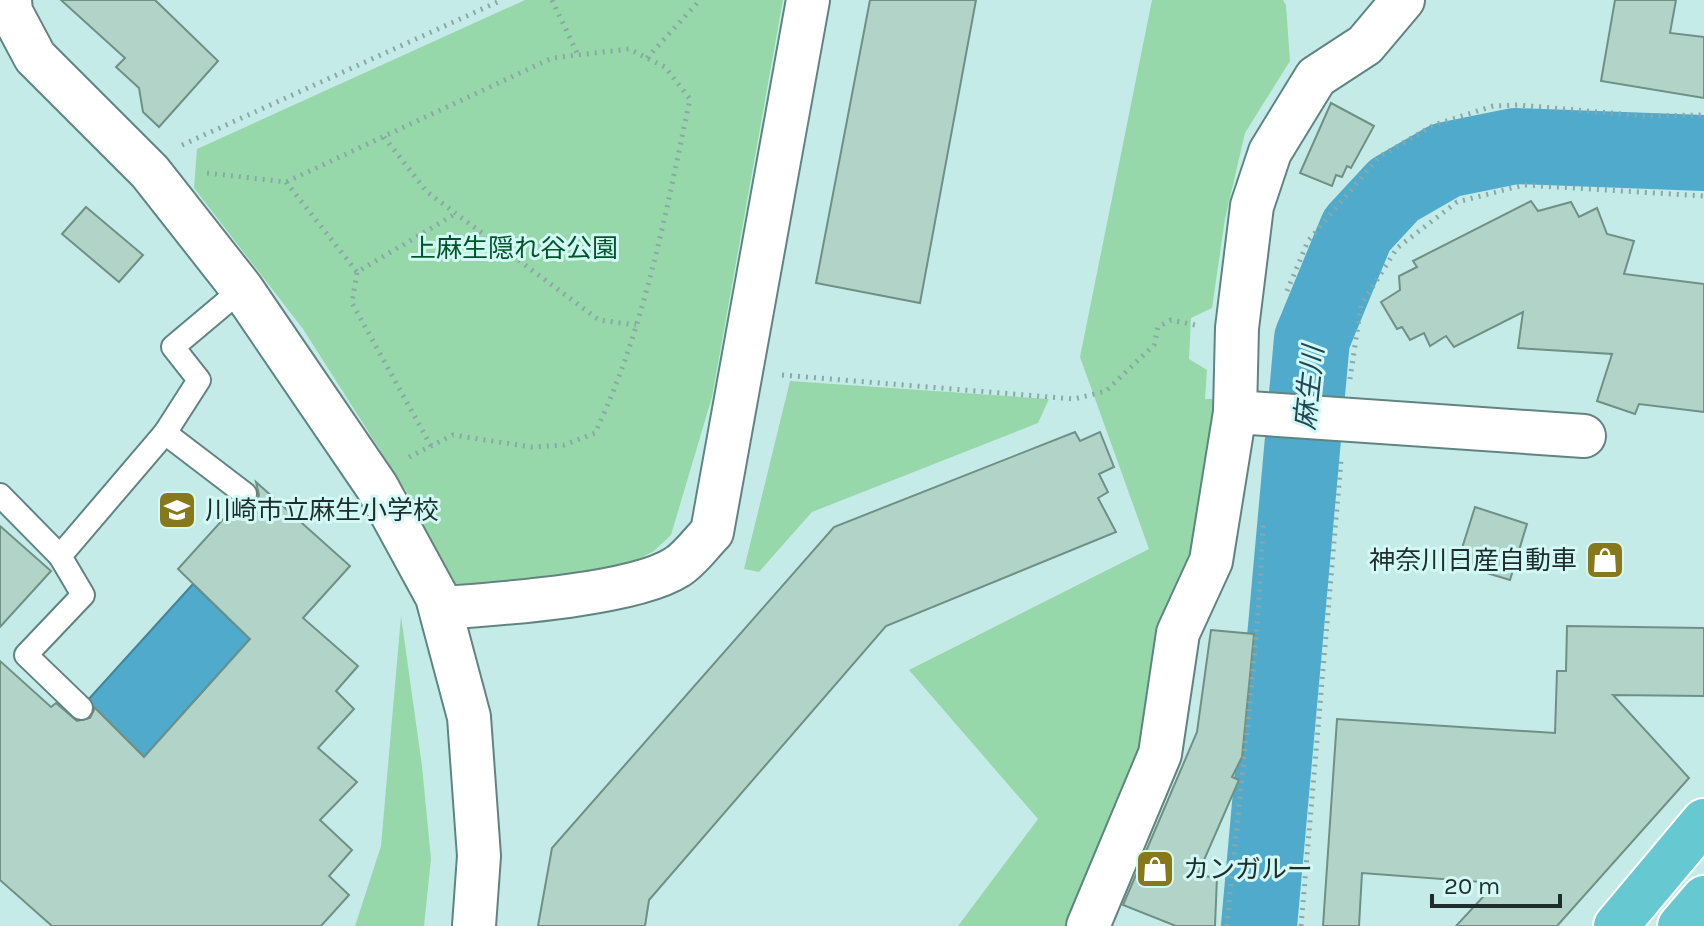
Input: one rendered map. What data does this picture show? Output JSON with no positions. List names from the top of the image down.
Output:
{
  "water": ["麻生川"],
  "parks": ["上麻生隠れ谷公園"],
  "places": {
    "school or university": ["川崎市立麻生小学校"],
    "shop": ["神奈川日産自動車", "カンガルー"]
  },
  "scale_bar": "20 m"
}
